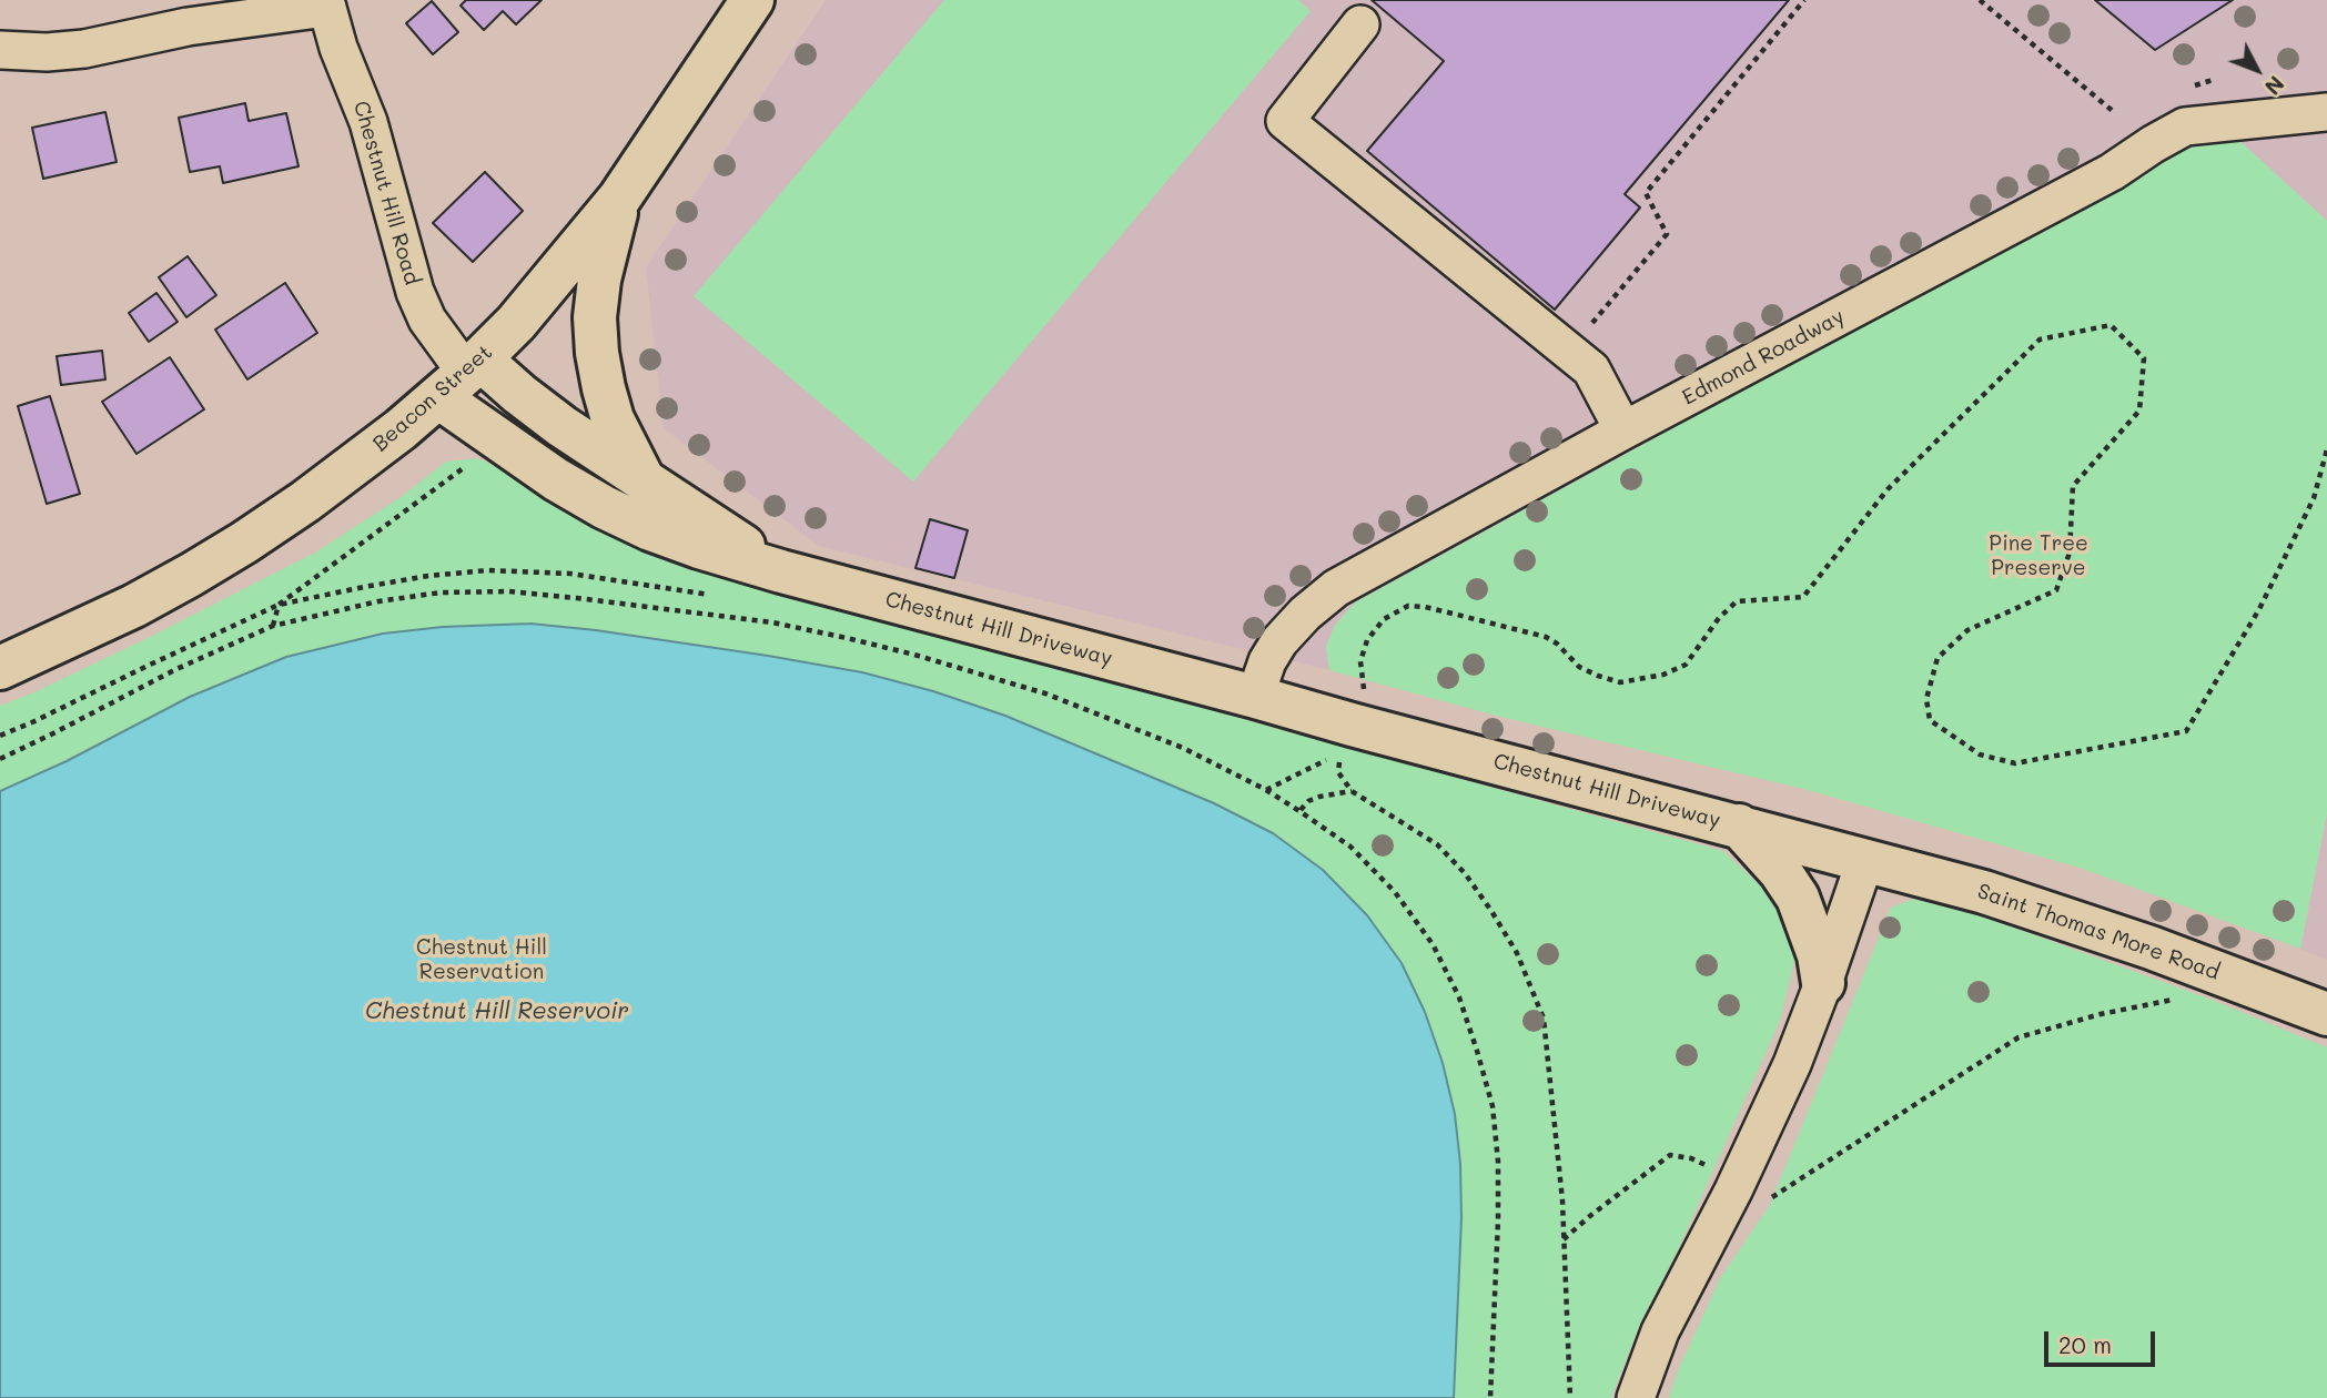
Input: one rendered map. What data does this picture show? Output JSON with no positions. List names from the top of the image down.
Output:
{
  "streets": {
    "main road": ["Beacon Street", "Chestnut Hill Driveway", "Saint Thomas More Road"],
    "street": ["Chestnut Hill Road", "Edmond Roadway"]
  },
  "crossings": [
    ["Chestnut Hill Road", "Beacon Street"],
    ["Chestnut Hill Road", "Chestnut Hill Driveway"],
    ["Edmond Roadway", "Chestnut Hill Driveway"],
    ["Beacon Street", "Chestnut Hill Driveway"],
    ["Chestnut Hill Driveway", "Saint Thomas More Road"]
  ],
  "water": ["Chestnut Hill Reservoir"],
  "parks": ["Pine Tree Preserve", "Chestnut Hill Reservation"],
  "scale_bar": "20 m",
  "north": "bottom right"
}
